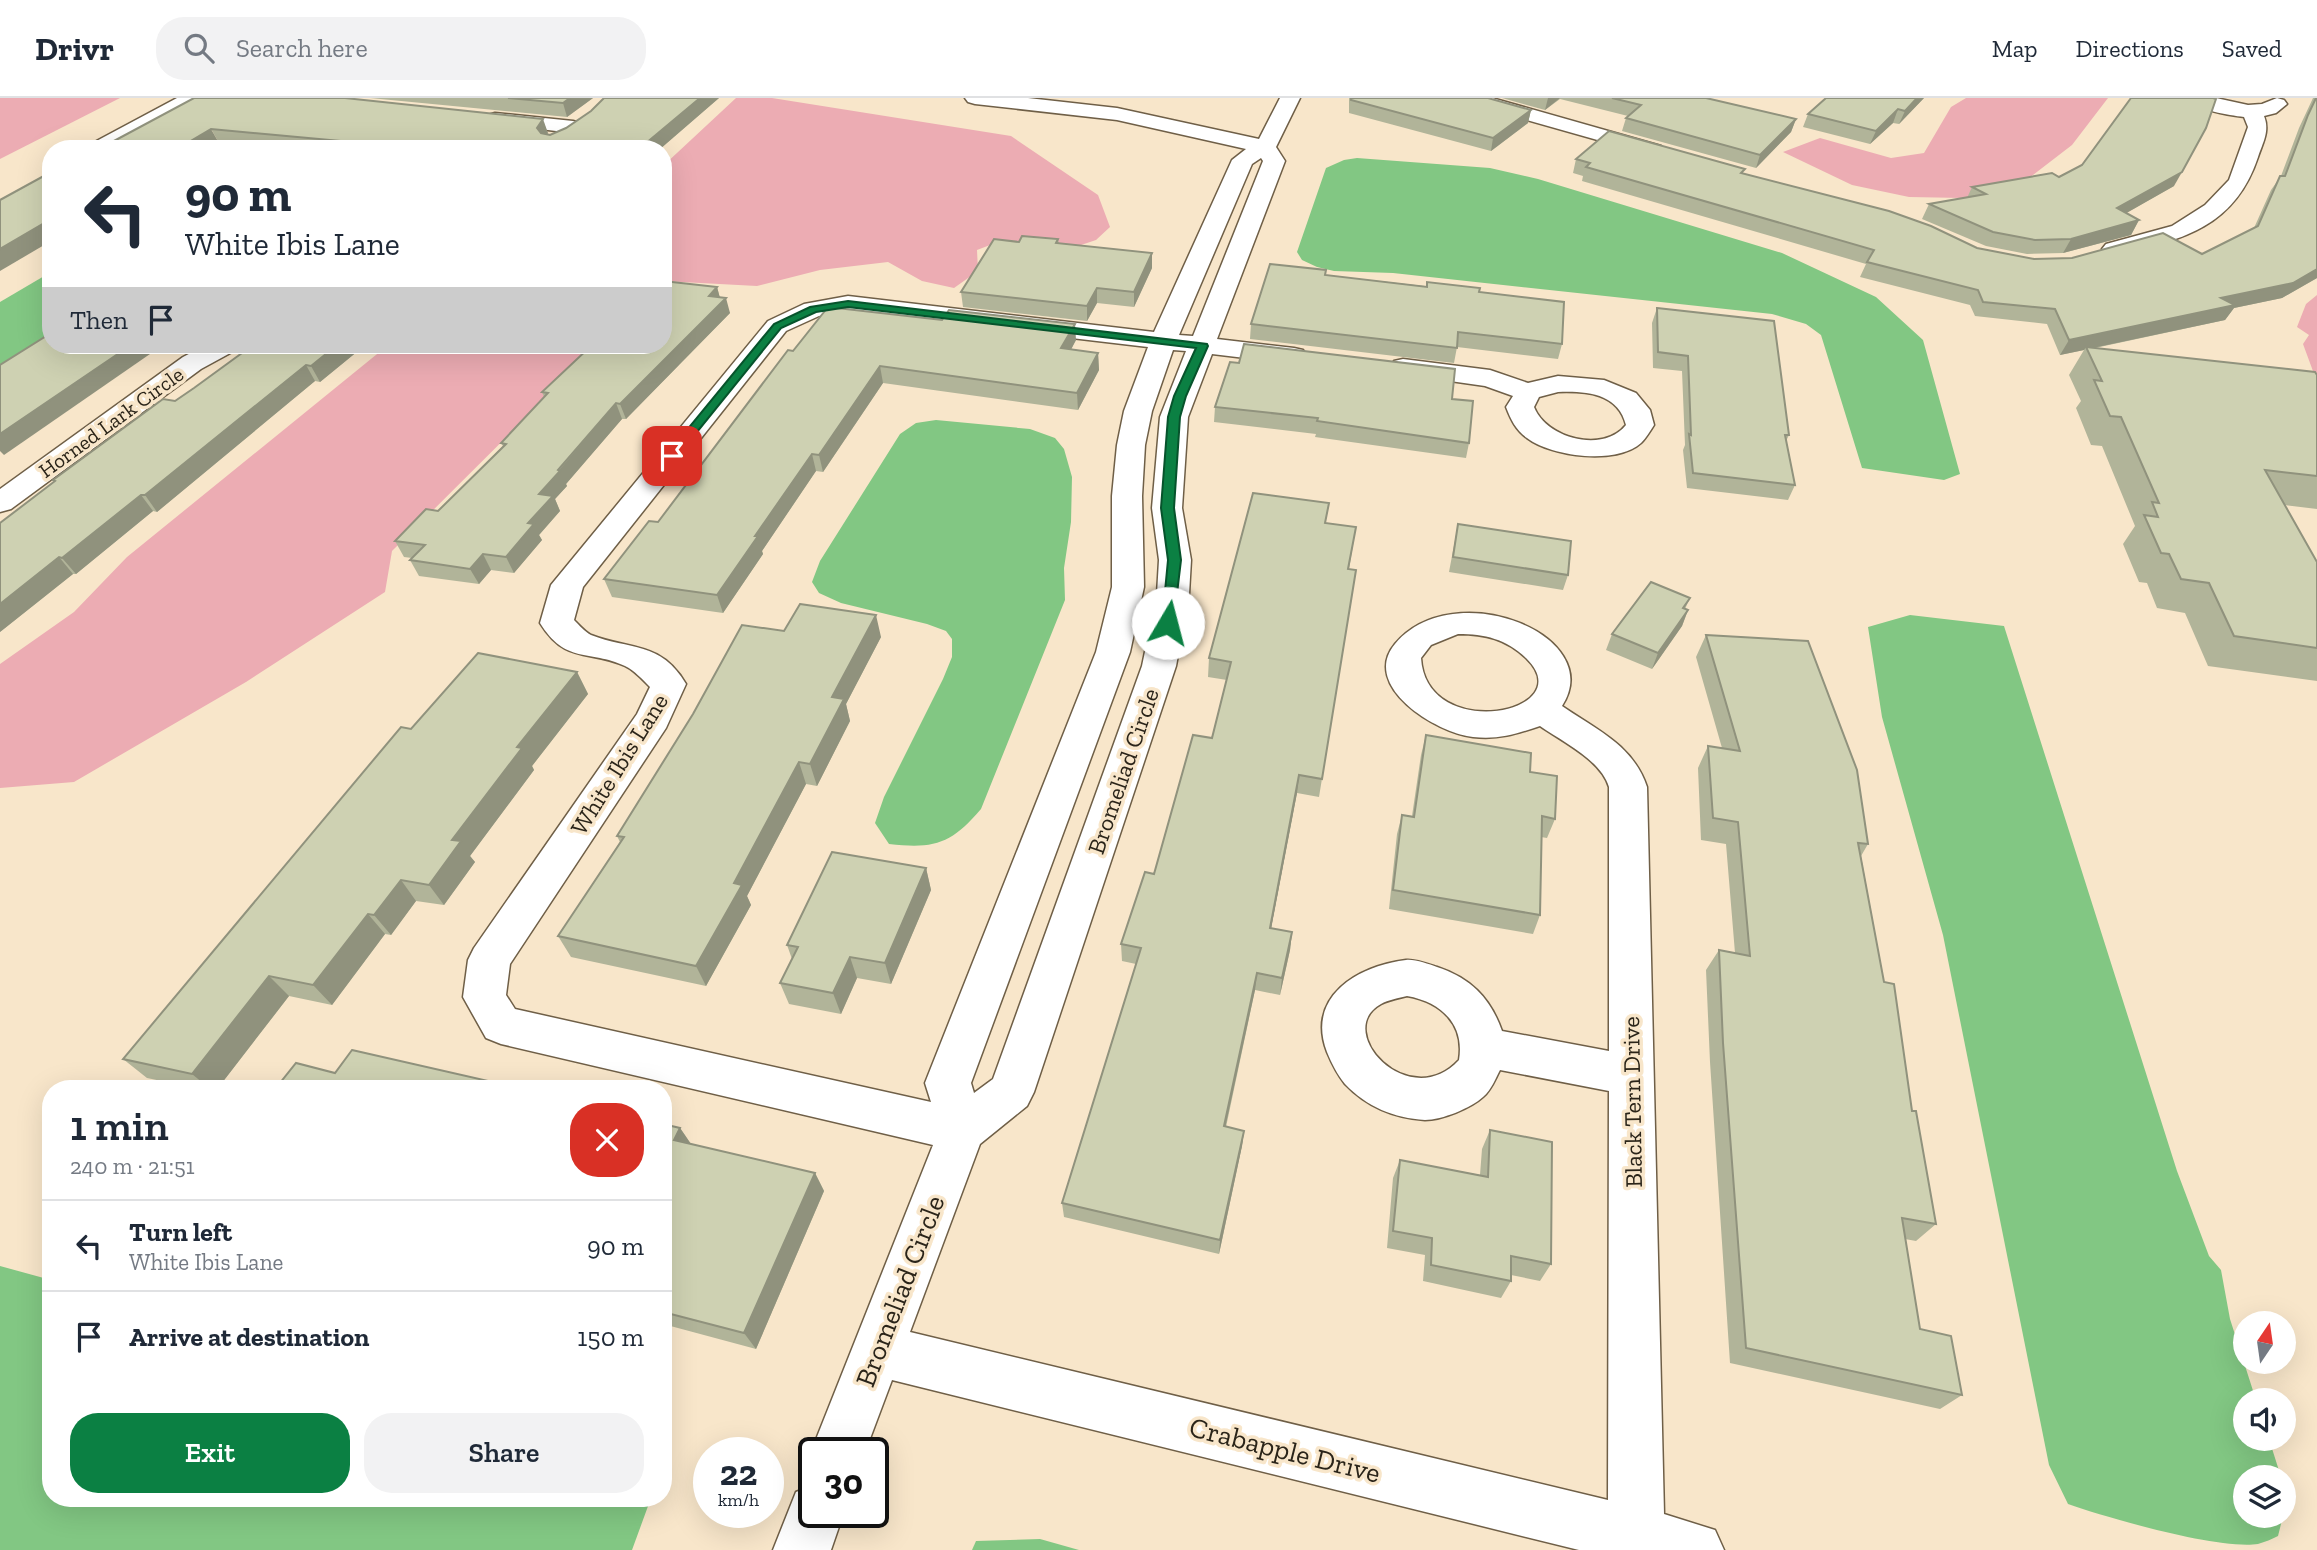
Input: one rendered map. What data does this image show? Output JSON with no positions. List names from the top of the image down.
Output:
{
  "streets": {
    "street": [
      "Horned Lark Circle",
      "White Ibis Lane",
      "Bromeliad Circle",
      "Black Tern Drive",
      "Crabapple Drive"
    ]
  },
  "crossings": [
    ["White Ibis Lane", "Bromeliad Circle"],
    ["Bromeliad Circle", "Crabapple Drive"],
    ["Black Tern Drive", "Crabapple Drive"]
  ],
  "north": "top",
  "page": {
    "header": "Drivr",
    "search": "Search here",
    "nav": ["Map", "Directions", "Saved"],
    "turn": ["90 m", "White Ibis Lane"],
    "then": "Then",
    "heading": ["1 min", "240 m · 21:51"],
    "list": [
      {
        "name": "Turn left",
        "note": "White Ibis Lane",
        "value": "90 m"
      },
      {
        "name": "Arrive at destination",
        "value": "150 m"
      }
    ],
    "buttons": ["Exit", "Share"],
    "speed": "22 km/h",
    "limit": "30"
  }
}
